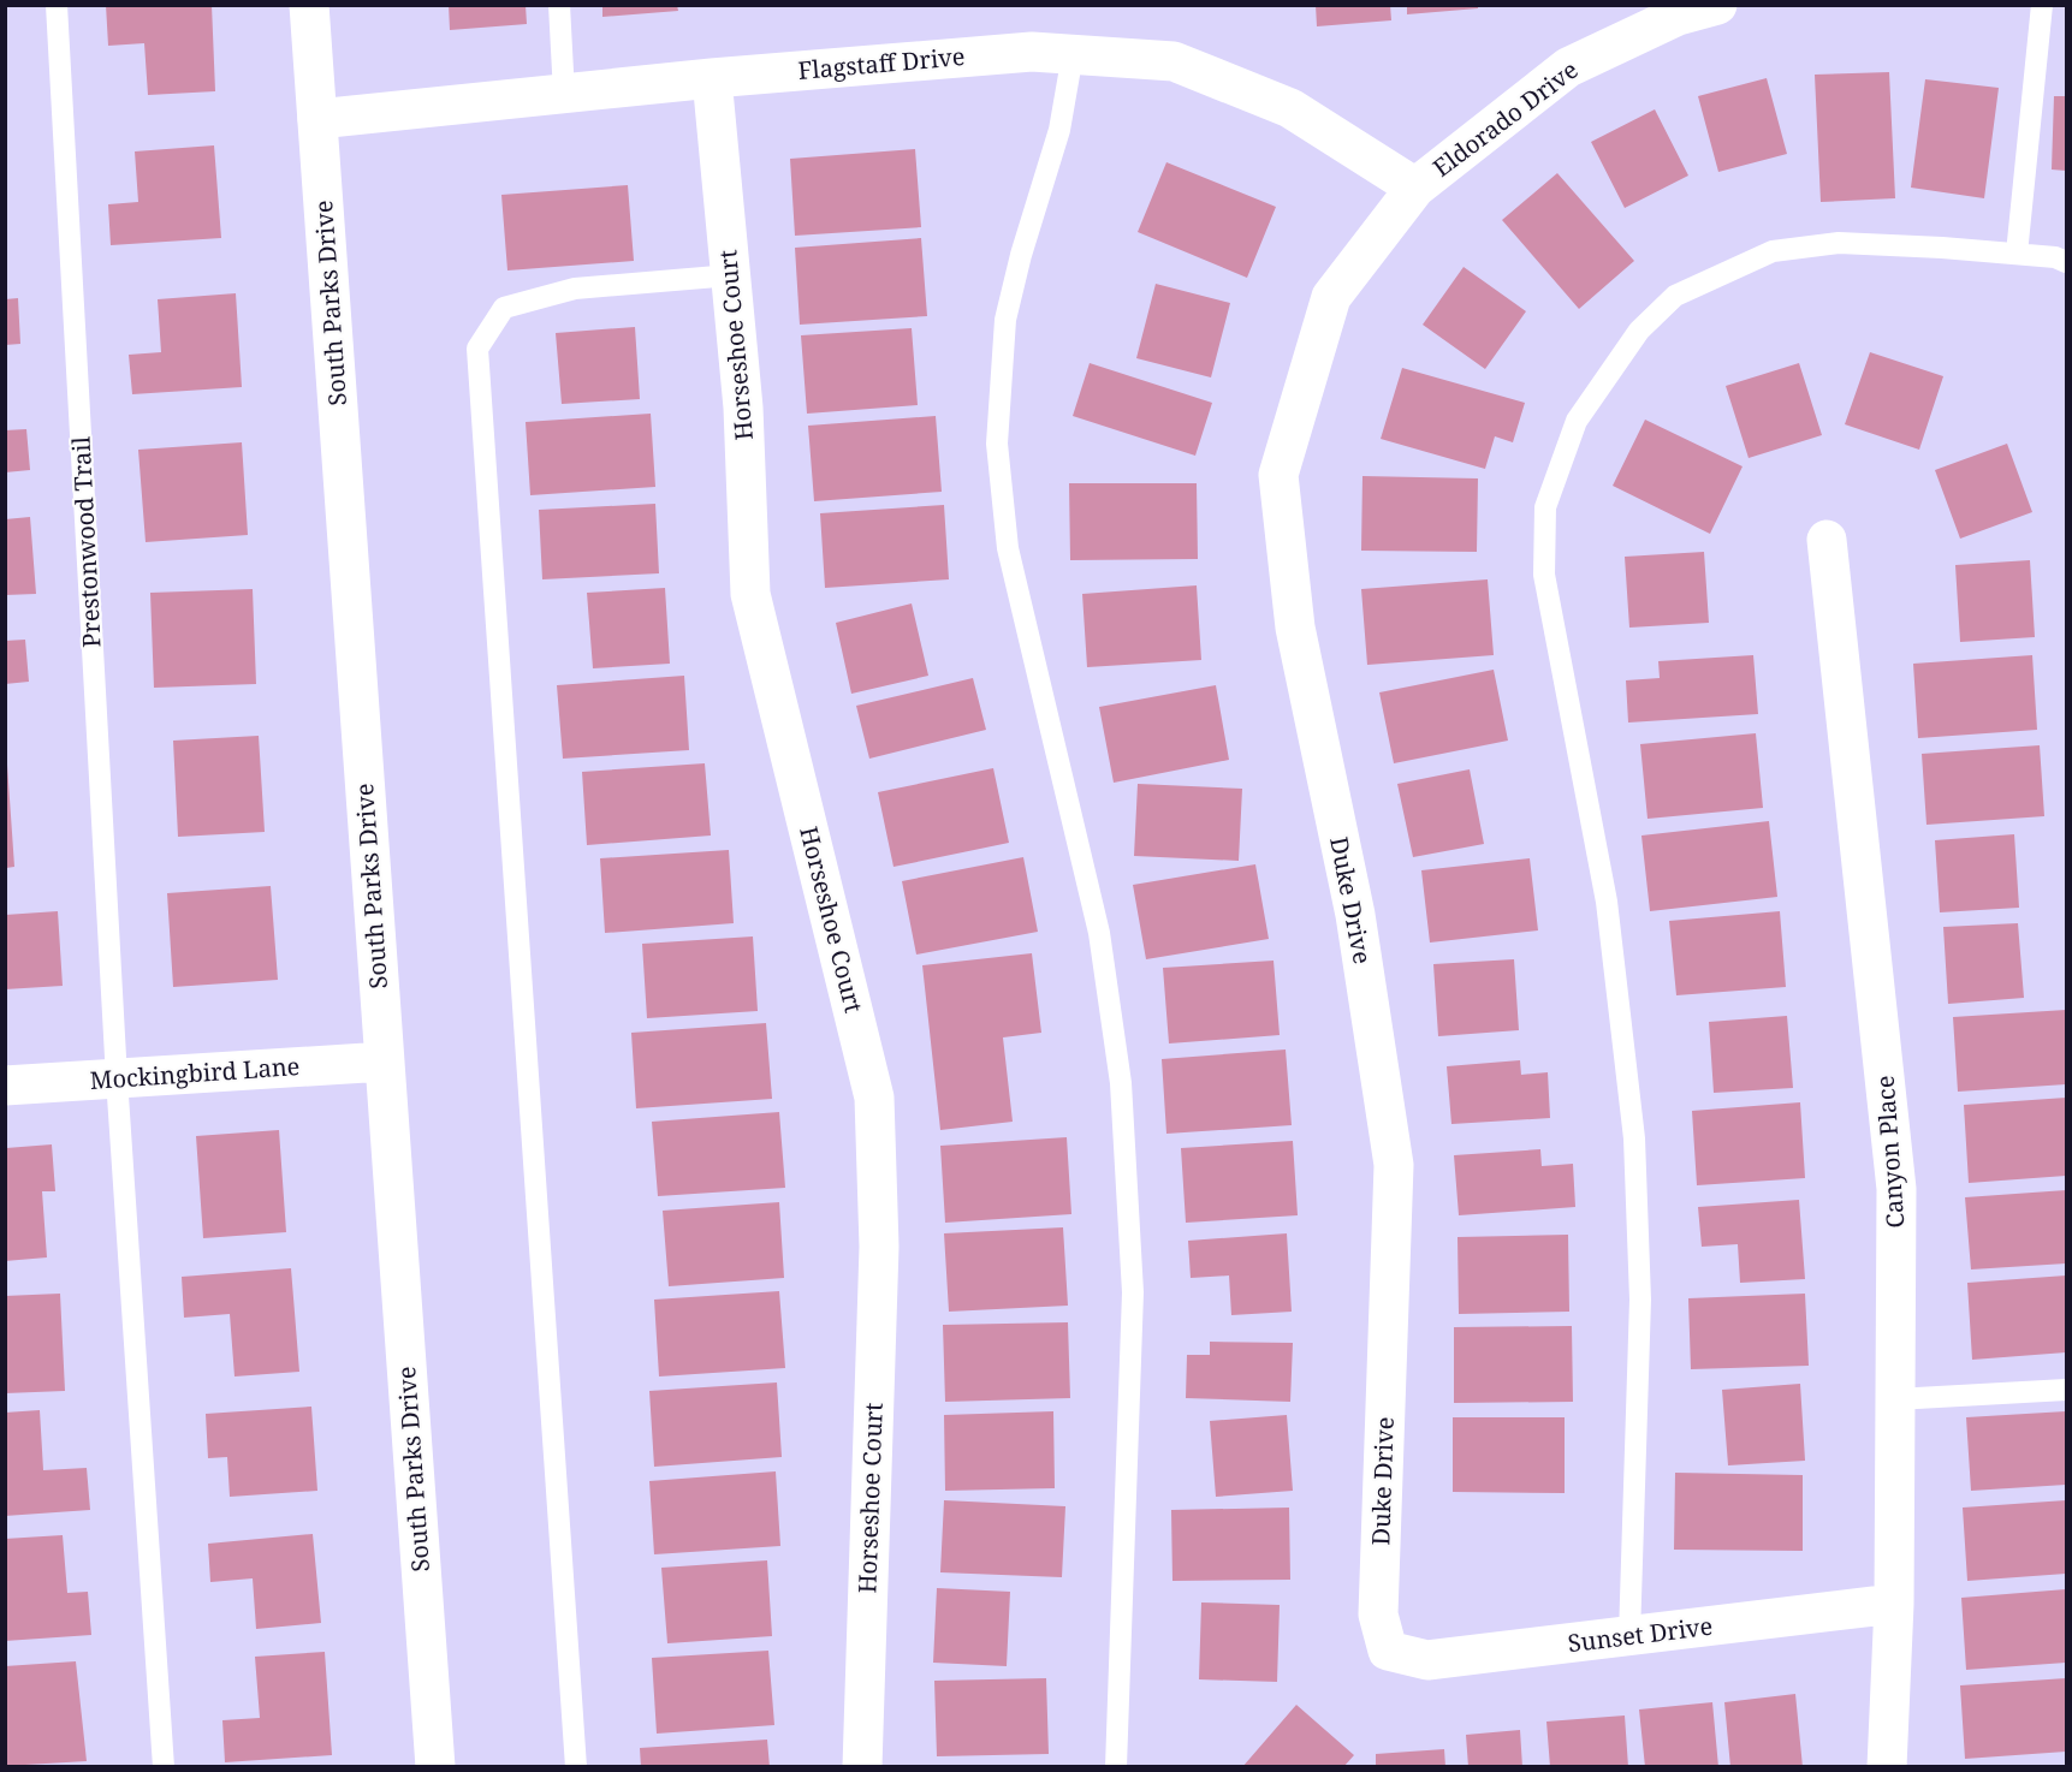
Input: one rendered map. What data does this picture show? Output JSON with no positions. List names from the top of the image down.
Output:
{
  "streets": {
    "street": [
      "Flagstaff Drive",
      "Eldorado Drive",
      "South Parks Drive",
      "Horseshoe Court",
      "Duke Drive",
      "Mockingbird Lane",
      "Canyon Place",
      "Sunset Drive"
    ],
    "lane": ["Prestonwood Trail"]
  },
  "crossings": [
    ["Flagstaff Drive", "Eldorado Drive"],
    ["Flagstaff Drive", "South Parks Drive"],
    ["Flagstaff Drive", "Horseshoe Court"],
    ["Flagstaff Drive", "Duke Drive"],
    ["Eldorado Drive", "Duke Drive"],
    ["South Parks Drive", "Mockingbird Lane"],
    ["Prestonwood Trail", "Mockingbird Lane"],
    ["Duke Drive", "Sunset Drive"],
    ["Canyon Place", "Sunset Drive"]
  ]
}
